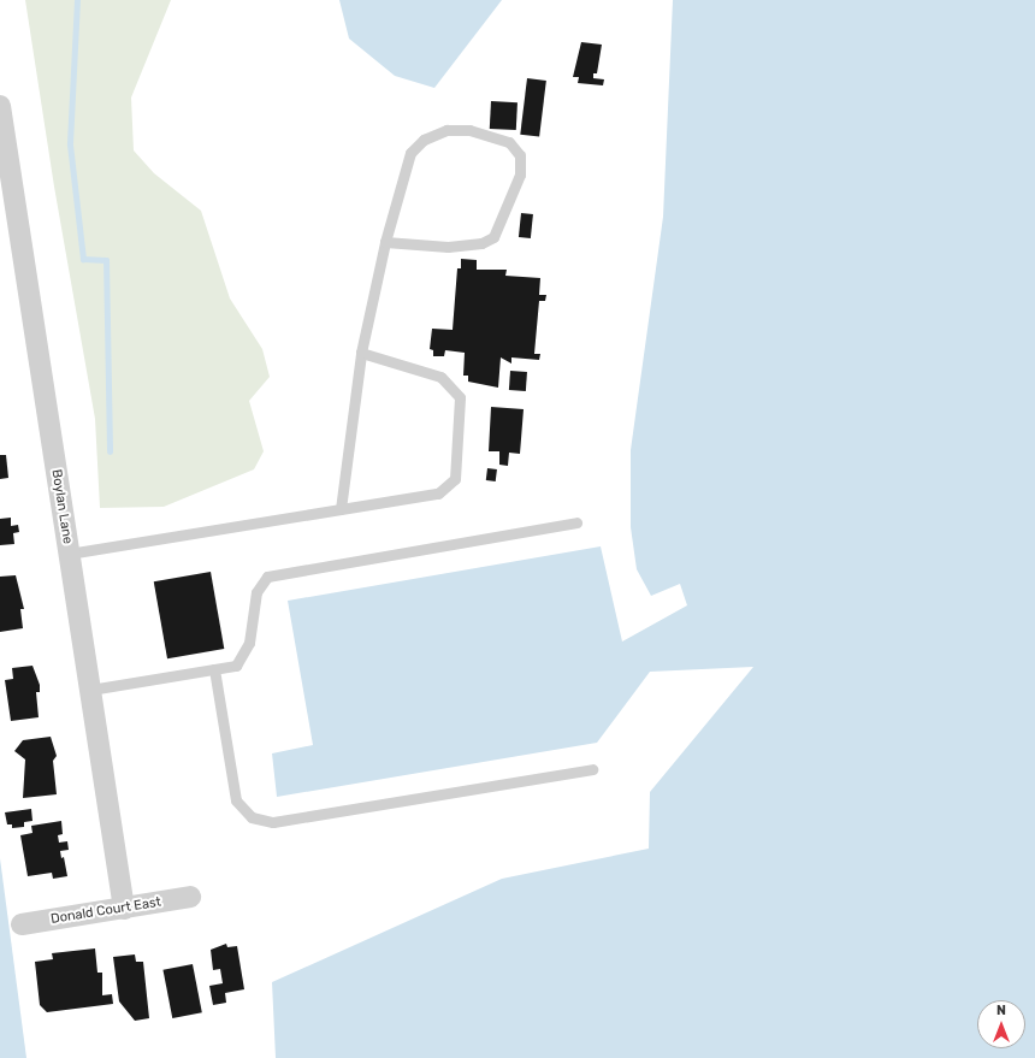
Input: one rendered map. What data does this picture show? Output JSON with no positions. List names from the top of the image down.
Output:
{
  "streets": {
    "street": ["Boylan Lane", "Donald Court East"]
  },
  "crossings": [
    ["Boylan Lane", "Donald Court East"]
  ],
  "north": "top"
}
